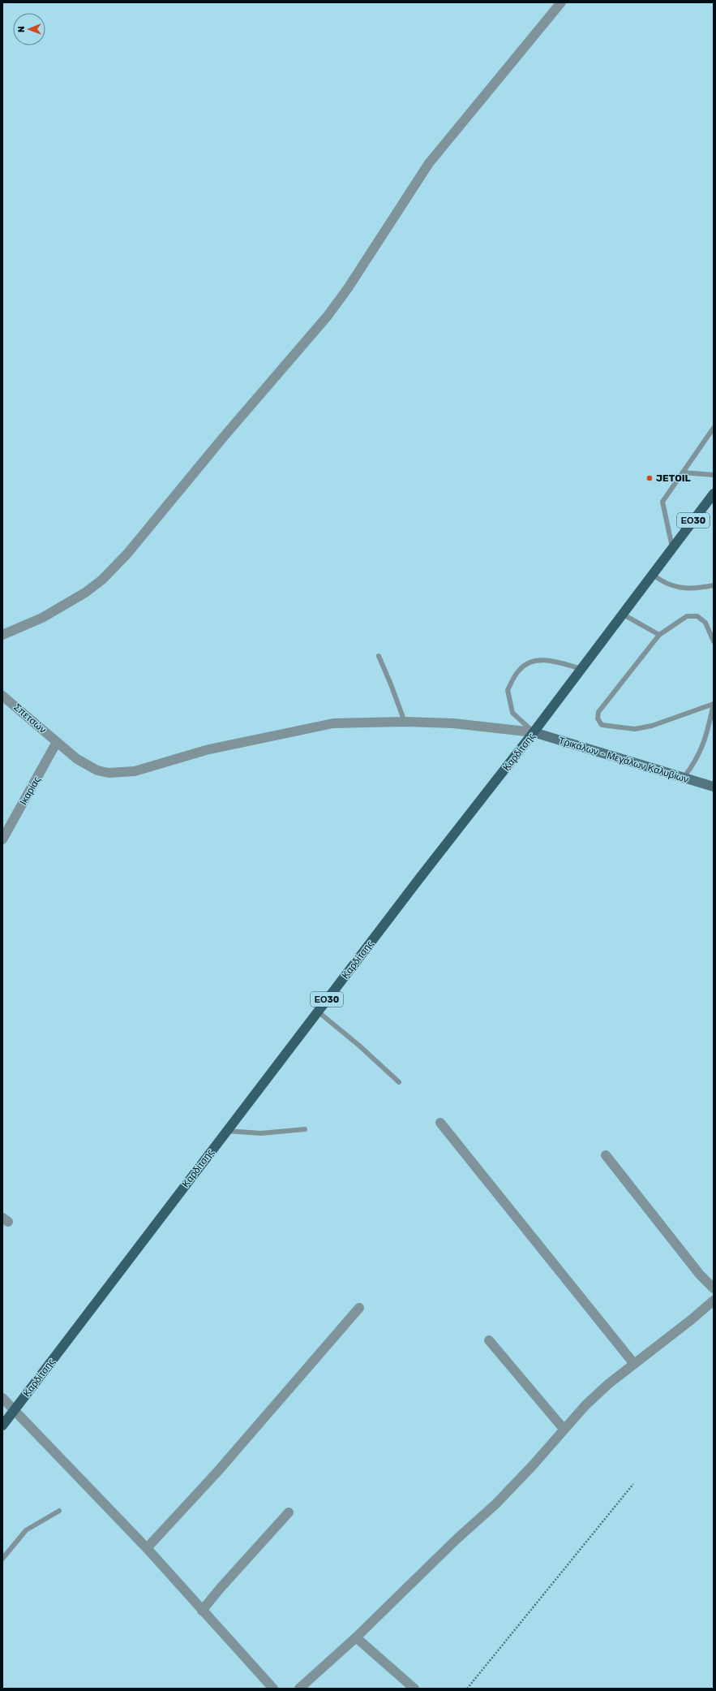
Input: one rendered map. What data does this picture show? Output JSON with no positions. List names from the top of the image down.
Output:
{
  "streets": {
    "main road": ["ΕΟ30", "Καρδίτσης"],
    "street": ["Σπετσών", "Τρικάλων - Μεγάλων Καλυβίων", "Ικαρίας"]
  },
  "crossings": [
    ["Σπετσών", "Καρδίτσης"],
    ["Σπετσών", "Τρικάλων - Μεγάλων Καλυβίων"],
    ["Σπετσών", "Ικαρίας"],
    ["Καρδίτσης", "Τρικάλων - Μεγάλων Καλυβίων"]
  ],
  "places": ["JETOIL"],
  "north": "left"
}
